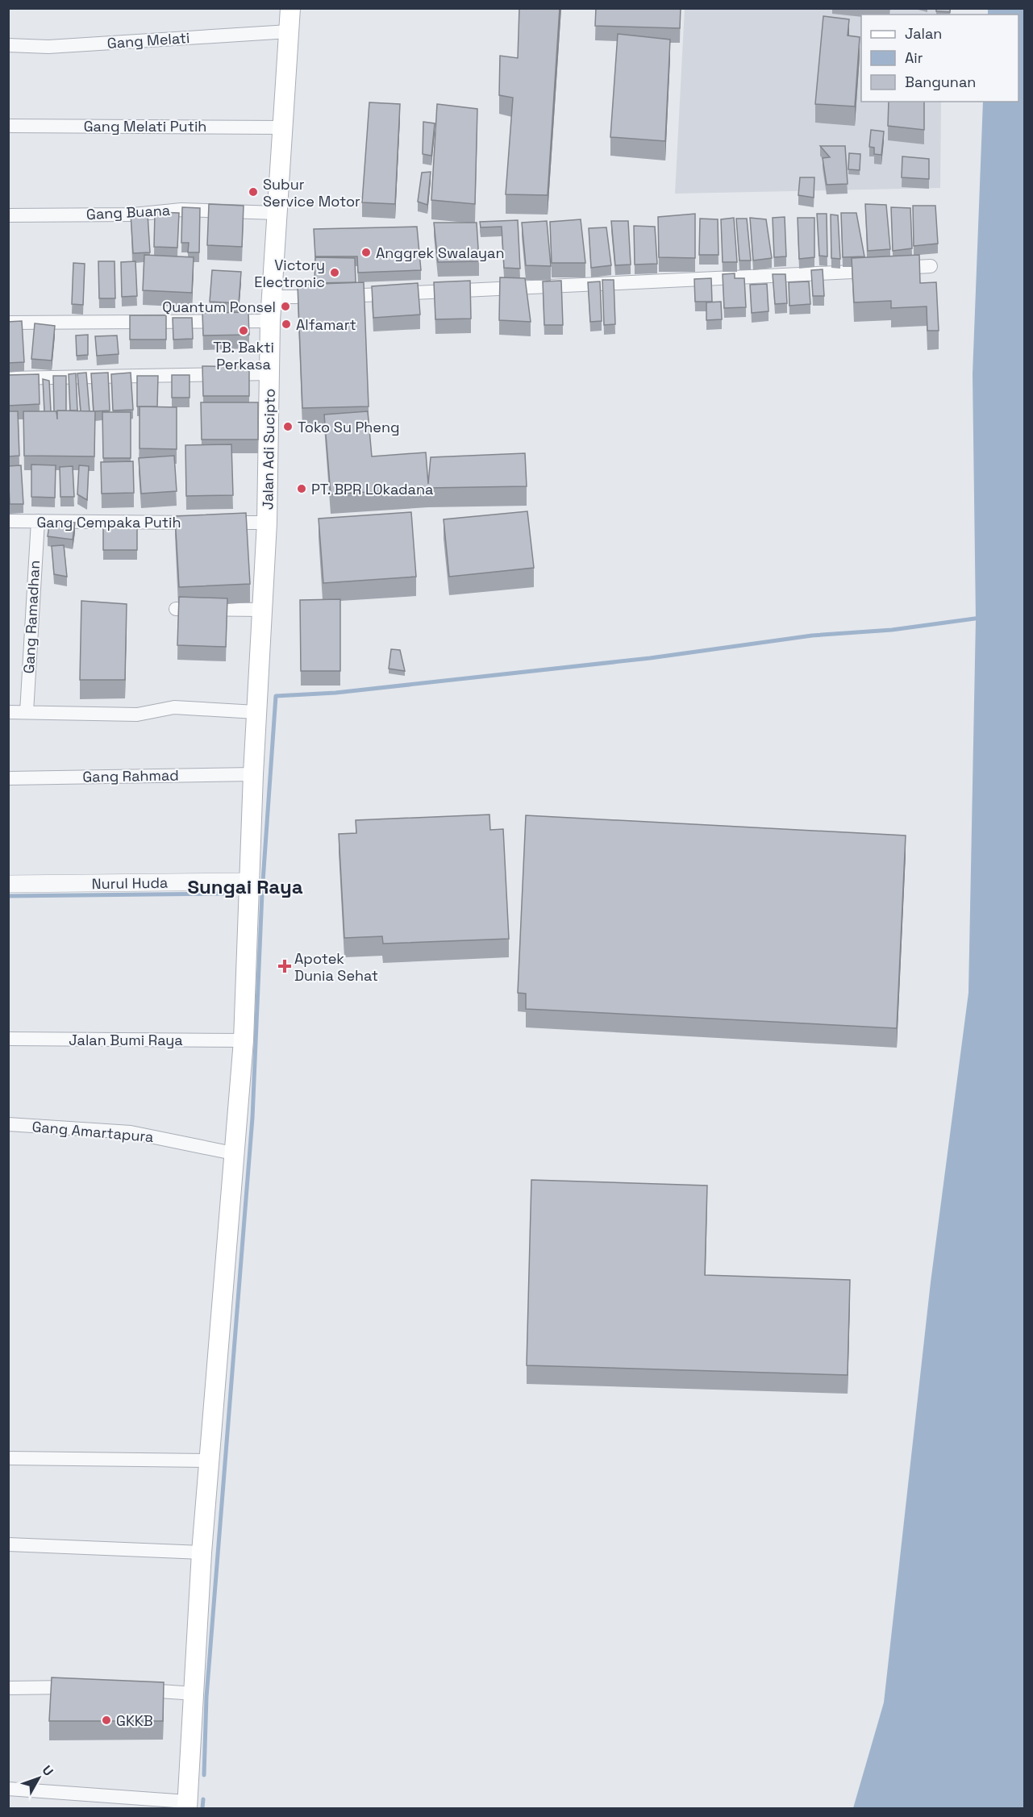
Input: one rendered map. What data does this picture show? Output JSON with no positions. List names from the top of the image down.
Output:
{
  "streets": {
    "main road": ["Jalan Adi Sucipto"],
    "street": [
      "Gang Melati",
      "Gang Melati Putih",
      "Gang Buana",
      "Gang Cempaka Putih",
      "Gang Ramadhan",
      "Gang Rahmad",
      "Nurul Huda",
      "Jalan Bumi Raya",
      "Gang Amartapura"
    ]
  },
  "crossings": [
    ["Gang Melati", "Jalan Adi Sucipto"],
    ["Gang Melati Putih", "Jalan Adi Sucipto"],
    ["Gang Buana", "Jalan Adi Sucipto"],
    ["Jalan Adi Sucipto", "Gang Rahmad"],
    ["Jalan Adi Sucipto", "Nurul Huda"],
    ["Jalan Adi Sucipto", "Jalan Bumi Raya"],
    ["Jalan Adi Sucipto", "Gang Amartapura"],
    ["Gang Cempaka Putih", "Gang Ramadhan"]
  ],
  "districts": ["Sungai Raya"],
  "places": {
    "other": [
      "Subur Service Motor",
      "Anggrek Swalayan",
      "Victory Electronic",
      "Quantum Ponsel",
      "Alfamart",
      "TB. Bakti Perkasa",
      "Toko Su Pheng",
      "PT. BPR LOkadana",
      "GKKB"
    ],
    "health": ["Apotek Dunia Sehat"]
  },
  "legend": ["Jalan", "Air", "Bangunan"],
  "north": "top right"
}
